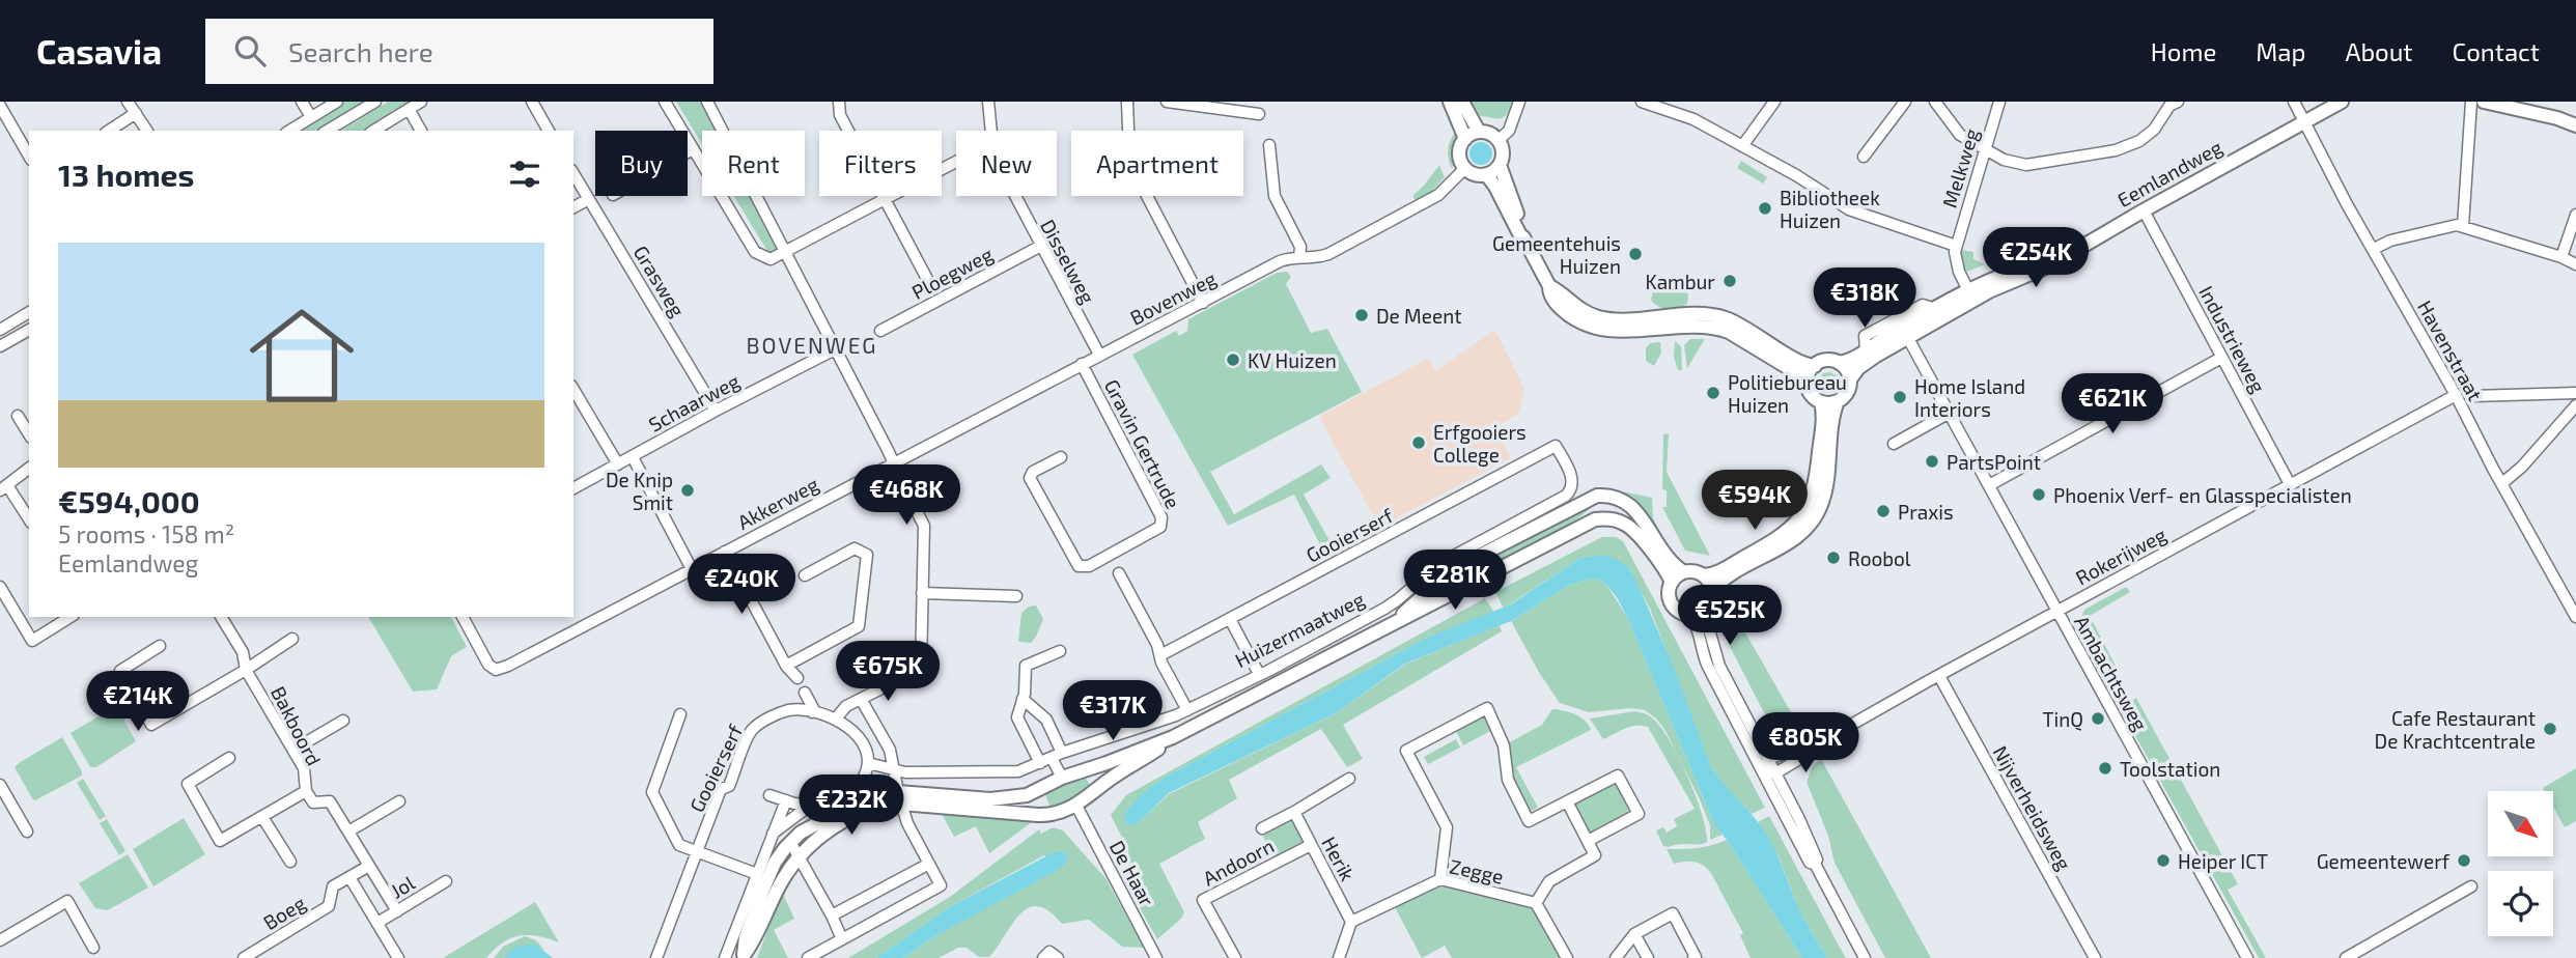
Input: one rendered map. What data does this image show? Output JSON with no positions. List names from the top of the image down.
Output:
{
  "streets": {
    "main road": ["Eemlandweg", "Huizermaatweg"],
    "street": [
      "Melkweg",
      "Disselweg",
      "Ploegweg",
      "Grasweg",
      "Bovenweg",
      "Industrieweg",
      "Havenstraat",
      "Schaarweg",
      "Gravin Gertrude",
      "Akkerweg",
      "Gooierserf",
      "Rokerijweg",
      "Ambachtsweg",
      "Bakboord",
      "Nijverheidsweg",
      "Herik",
      "Andoorn",
      "Zegge",
      "De Haar",
      "Jol",
      "Boeg"
    ]
  },
  "crossings": [
    ["Eemlandweg", "Industrieweg"],
    ["Eemlandweg", "Havenstraat"],
    ["Eemlandweg", "Ambachtsweg"],
    ["Disselweg", "Ploegweg"],
    ["Disselweg", "Bovenweg"],
    ["Grasweg", "Schaarweg"],
    ["Bovenweg", "Gravin Gertrude"],
    ["Bovenweg", "Akkerweg"],
    ["Industrieweg", "Rokerijweg"],
    ["Havenstraat", "Rokerijweg"],
    ["Gooierserf", "Huizermaatweg"],
    ["Rokerijweg", "Ambachtsweg"],
    ["Rokerijweg", "Nijverheidsweg"],
    ["Huizermaatweg", "De Haar"],
    ["Bakboord", "Jol"],
    ["Bakboord", "Boeg"],
    ["Herik", "Andoorn"],
    ["Herik", "Zegge"],
    ["Jol", "Boeg"]
  ],
  "districts": ["BOVENWEG"],
  "places": [
    "Bibliotheek Huizen",
    "Gemeentehuis Huizen",
    "Kambur",
    "De Meent",
    "KV Huizen",
    "Politiebureau Huizen",
    "Home Island Interiors",
    "Erfgooiers College",
    "PartsPoint",
    "De Knip Smit",
    "Phoenix Verf- en Glasspecialisten",
    "Praxis",
    "Roobol",
    "TinQ",
    "Cafe Restaurant De Krachtcentrale",
    "Toolstation",
    "Heiper ICT",
    "Gemeentewerf"
  ],
  "north": "bottom right",
  "page": {
    "header": "Casavia",
    "search": "Search here",
    "nav": [
      "Home",
      "Map",
      "About",
      "Contact"
    ],
    "chip": [
      "Buy",
      "Rent",
      "Filters",
      "New",
      "Apartment"
    ],
    "heading": "13 homes",
    "list": [
      {
        "name": "€594,000",
        "note": "5 rooms · 158 m² · Eemlandweg"
      }
    ],
    "price": [
      "€254K",
      "€318K",
      "€621K",
      "€468K",
      "€594K",
      "€281K",
      "€240K",
      "€525K",
      "€675K",
      "€214K",
      "€317K",
      "€805K",
      "€232K"
    ]
  }
}
